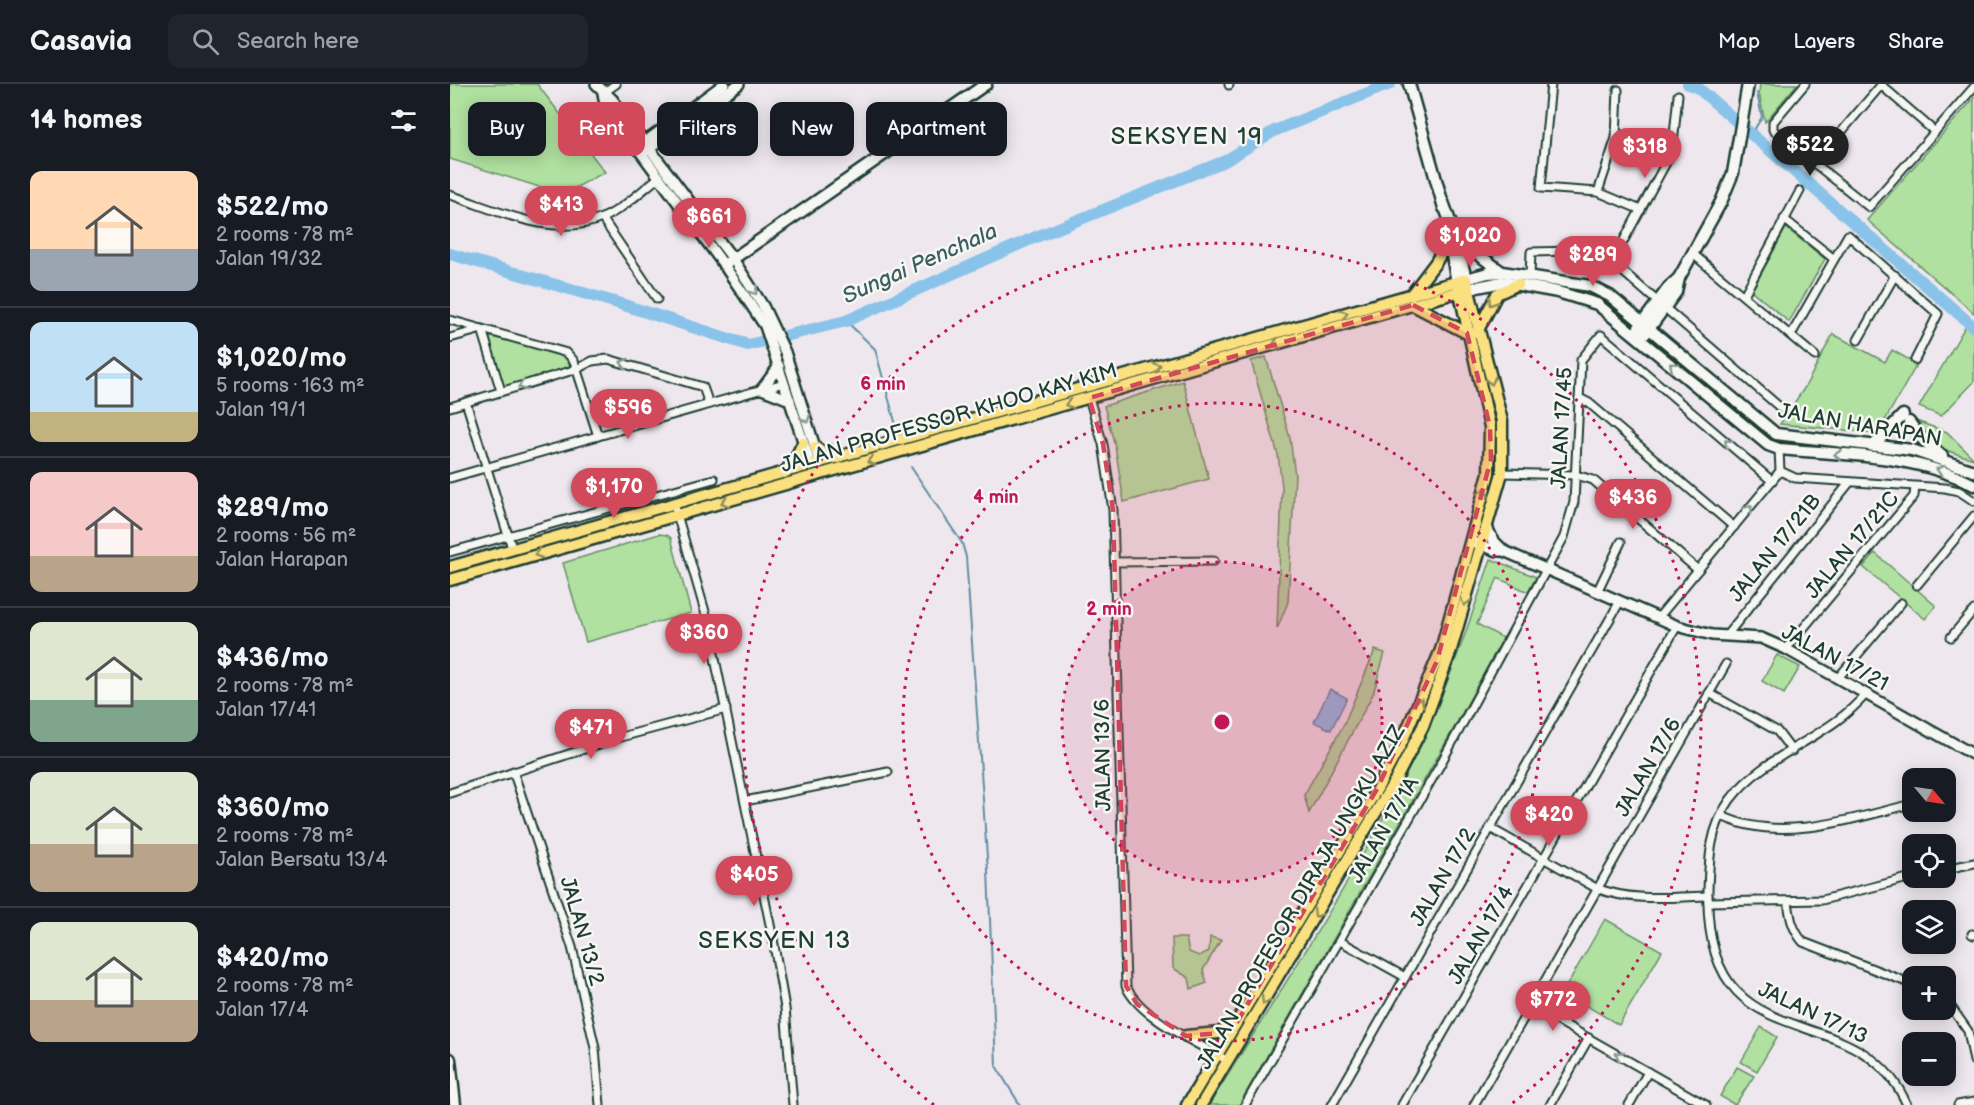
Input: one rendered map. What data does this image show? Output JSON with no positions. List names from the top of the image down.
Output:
{
  "streets": {
    "main road": ["JALAN PROFESSOR KHOO KAY KIM", "JALAN HARAPAN", "JALAN PROFESOR DIRAJA UNGKU AZIZ"],
    "street": [
      "JALAN 17/45",
      "JALAN 17/21C",
      "JALAN 17/21B",
      "JALAN 17/21",
      "JALAN 13/6",
      "JALAN 17/6",
      "JALAN 17/1A",
      "JALAN 17/2",
      "JALAN 13/2",
      "JALAN 17/4",
      "JALAN 17/13"
    ]
  },
  "crossings": [
    ["JALAN PROFESSOR KHOO KAY KIM", "JALAN HARAPAN"],
    ["JALAN PROFESSOR KHOO KAY KIM", "JALAN 13/6"],
    ["JALAN PROFESSOR KHOO KAY KIM", "JALAN PROFESOR DIRAJA UNGKU AZIZ"],
    ["JALAN HARAPAN", "JALAN PROFESOR DIRAJA UNGKU AZIZ"],
    ["JALAN 17/45", "JALAN 17/21"],
    ["JALAN 17/45", "JALAN 17/1A"],
    ["JALAN 17/21C", "JALAN 17/21"],
    ["JALAN 17/21B", "JALAN 17/21"],
    ["JALAN 17/21", "JALAN 17/1A"],
    ["JALAN 17/21", "JALAN 17/2"],
    ["JALAN 17/21", "JALAN PROFESOR DIRAJA UNGKU AZIZ"],
    ["JALAN 17/21", "JALAN 17/4"],
    ["JALAN 17/21", "JALAN 17/13"],
    ["JALAN 13/6", "JALAN PROFESOR DIRAJA UNGKU AZIZ"]
  ],
  "districts": ["SEKSYEN 19", "SEKSYEN 13"],
  "water": ["Sungai Penchala"],
  "north": "bottom right",
  "page": {
    "header": "Casavia",
    "search": "Search here",
    "nav": ["Map", "Layers", "Share"],
    "heading": "14 homes",
    "chip": [
      "Buy",
      "Rent",
      "Filters",
      "New",
      "Apartment"
    ],
    "price": [
      "$522",
      "$318",
      "$413",
      "$661",
      "$1,020",
      "$289",
      "$596",
      "$1,170",
      "$436",
      "$360",
      "$471",
      "$420",
      "$405",
      "$772"
    ],
    "list": [
      {
        "name": "$522/mo",
        "note": "2 rooms · 78 m² · Jalan 19/32"
      },
      {
        "name": "$1,020/mo",
        "note": "5 rooms · 163 m² · Jalan 19/1"
      },
      {
        "name": "$289/mo",
        "note": "2 rooms · 56 m² · Jalan Harapan"
      },
      {
        "name": "$436/mo",
        "note": "2 rooms · 78 m² · Jalan 17/41"
      },
      {
        "name": "$360/mo",
        "note": "2 rooms · 78 m² · Jalan Bersatu 13/4"
      },
      {
        "name": "$420/mo",
        "note": "2 rooms · 78 m² · Jalan 17/4"
      }
    ],
    "map_buttons": ["+", "−"]
  },
  "rings": ["6 min", "4 min", "2 min"]
}
